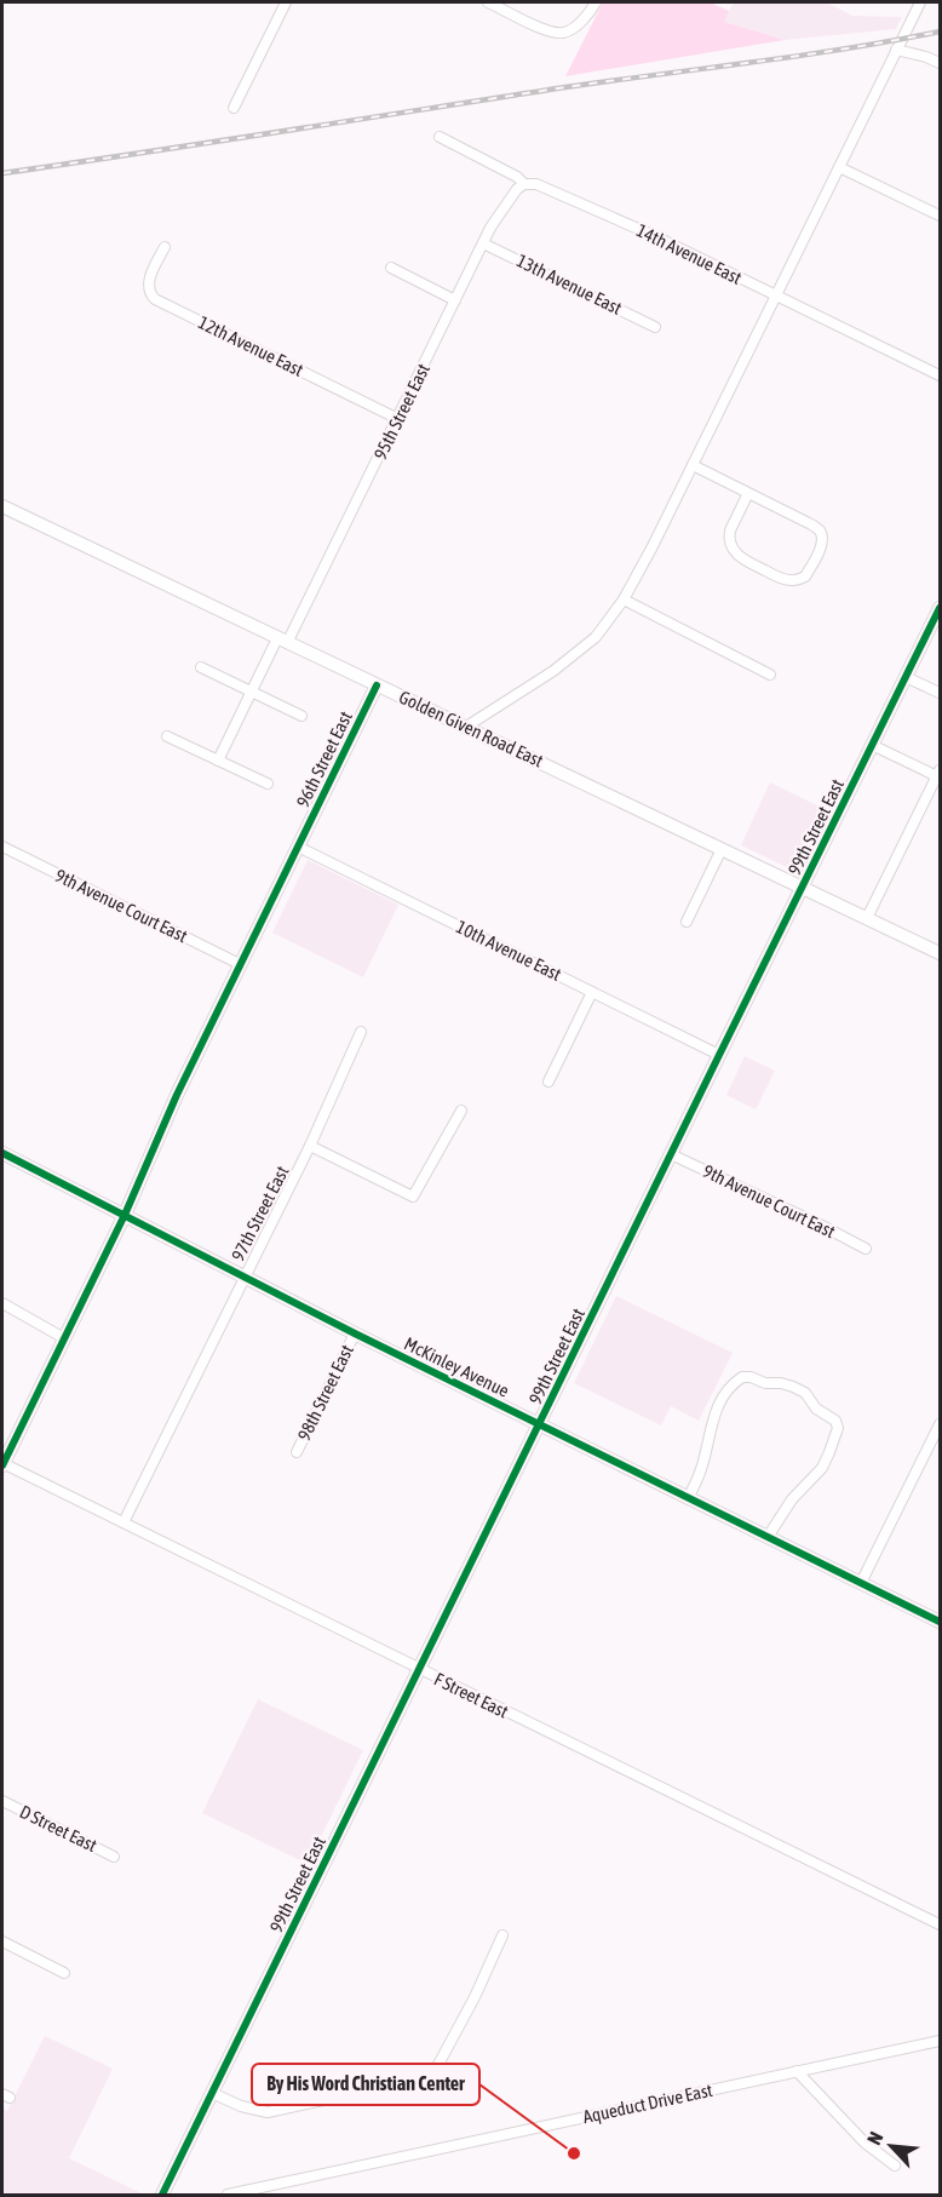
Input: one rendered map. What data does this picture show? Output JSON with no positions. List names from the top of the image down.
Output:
{
  "streets": {
    "street": [
      "14th Avenue East",
      "13th Avenue East",
      "12th Avenue East",
      "95th Street East",
      "Golden Given Road East",
      "96th Street East",
      "99th Street East",
      "9th Avenue Court East",
      "10th Avenue East",
      "97th Street East",
      "McKinley Avenue",
      "98th Street East",
      "F Street East",
      "D Street East",
      "Aqueduct Drive East"
    ]
  },
  "crossings": [
    ["14th Avenue East", "95th Street East"],
    ["13th Avenue East", "95th Street East"],
    ["12th Avenue East", "95th Street East"],
    ["95th Street East", "Golden Given Road East"],
    ["Golden Given Road East", "96th Street East"],
    ["Golden Given Road East", "99th Street East"],
    ["96th Street East", "9th Avenue Court East"],
    ["96th Street East", "10th Avenue East"],
    ["96th Street East", "McKinley Avenue"],
    ["96th Street East", "F Street East"],
    ["99th Street East", "9th Avenue Court East"],
    ["99th Street East", "10th Avenue East"],
    ["99th Street East", "McKinley Avenue"],
    ["99th Street East", "F Street East"],
    ["97th Street East", "McKinley Avenue"],
    ["97th Street East", "F Street East"],
    ["McKinley Avenue", "98th Street East"]
  ],
  "places": ["By His Word Christian Center"],
  "north": "top left"
}
